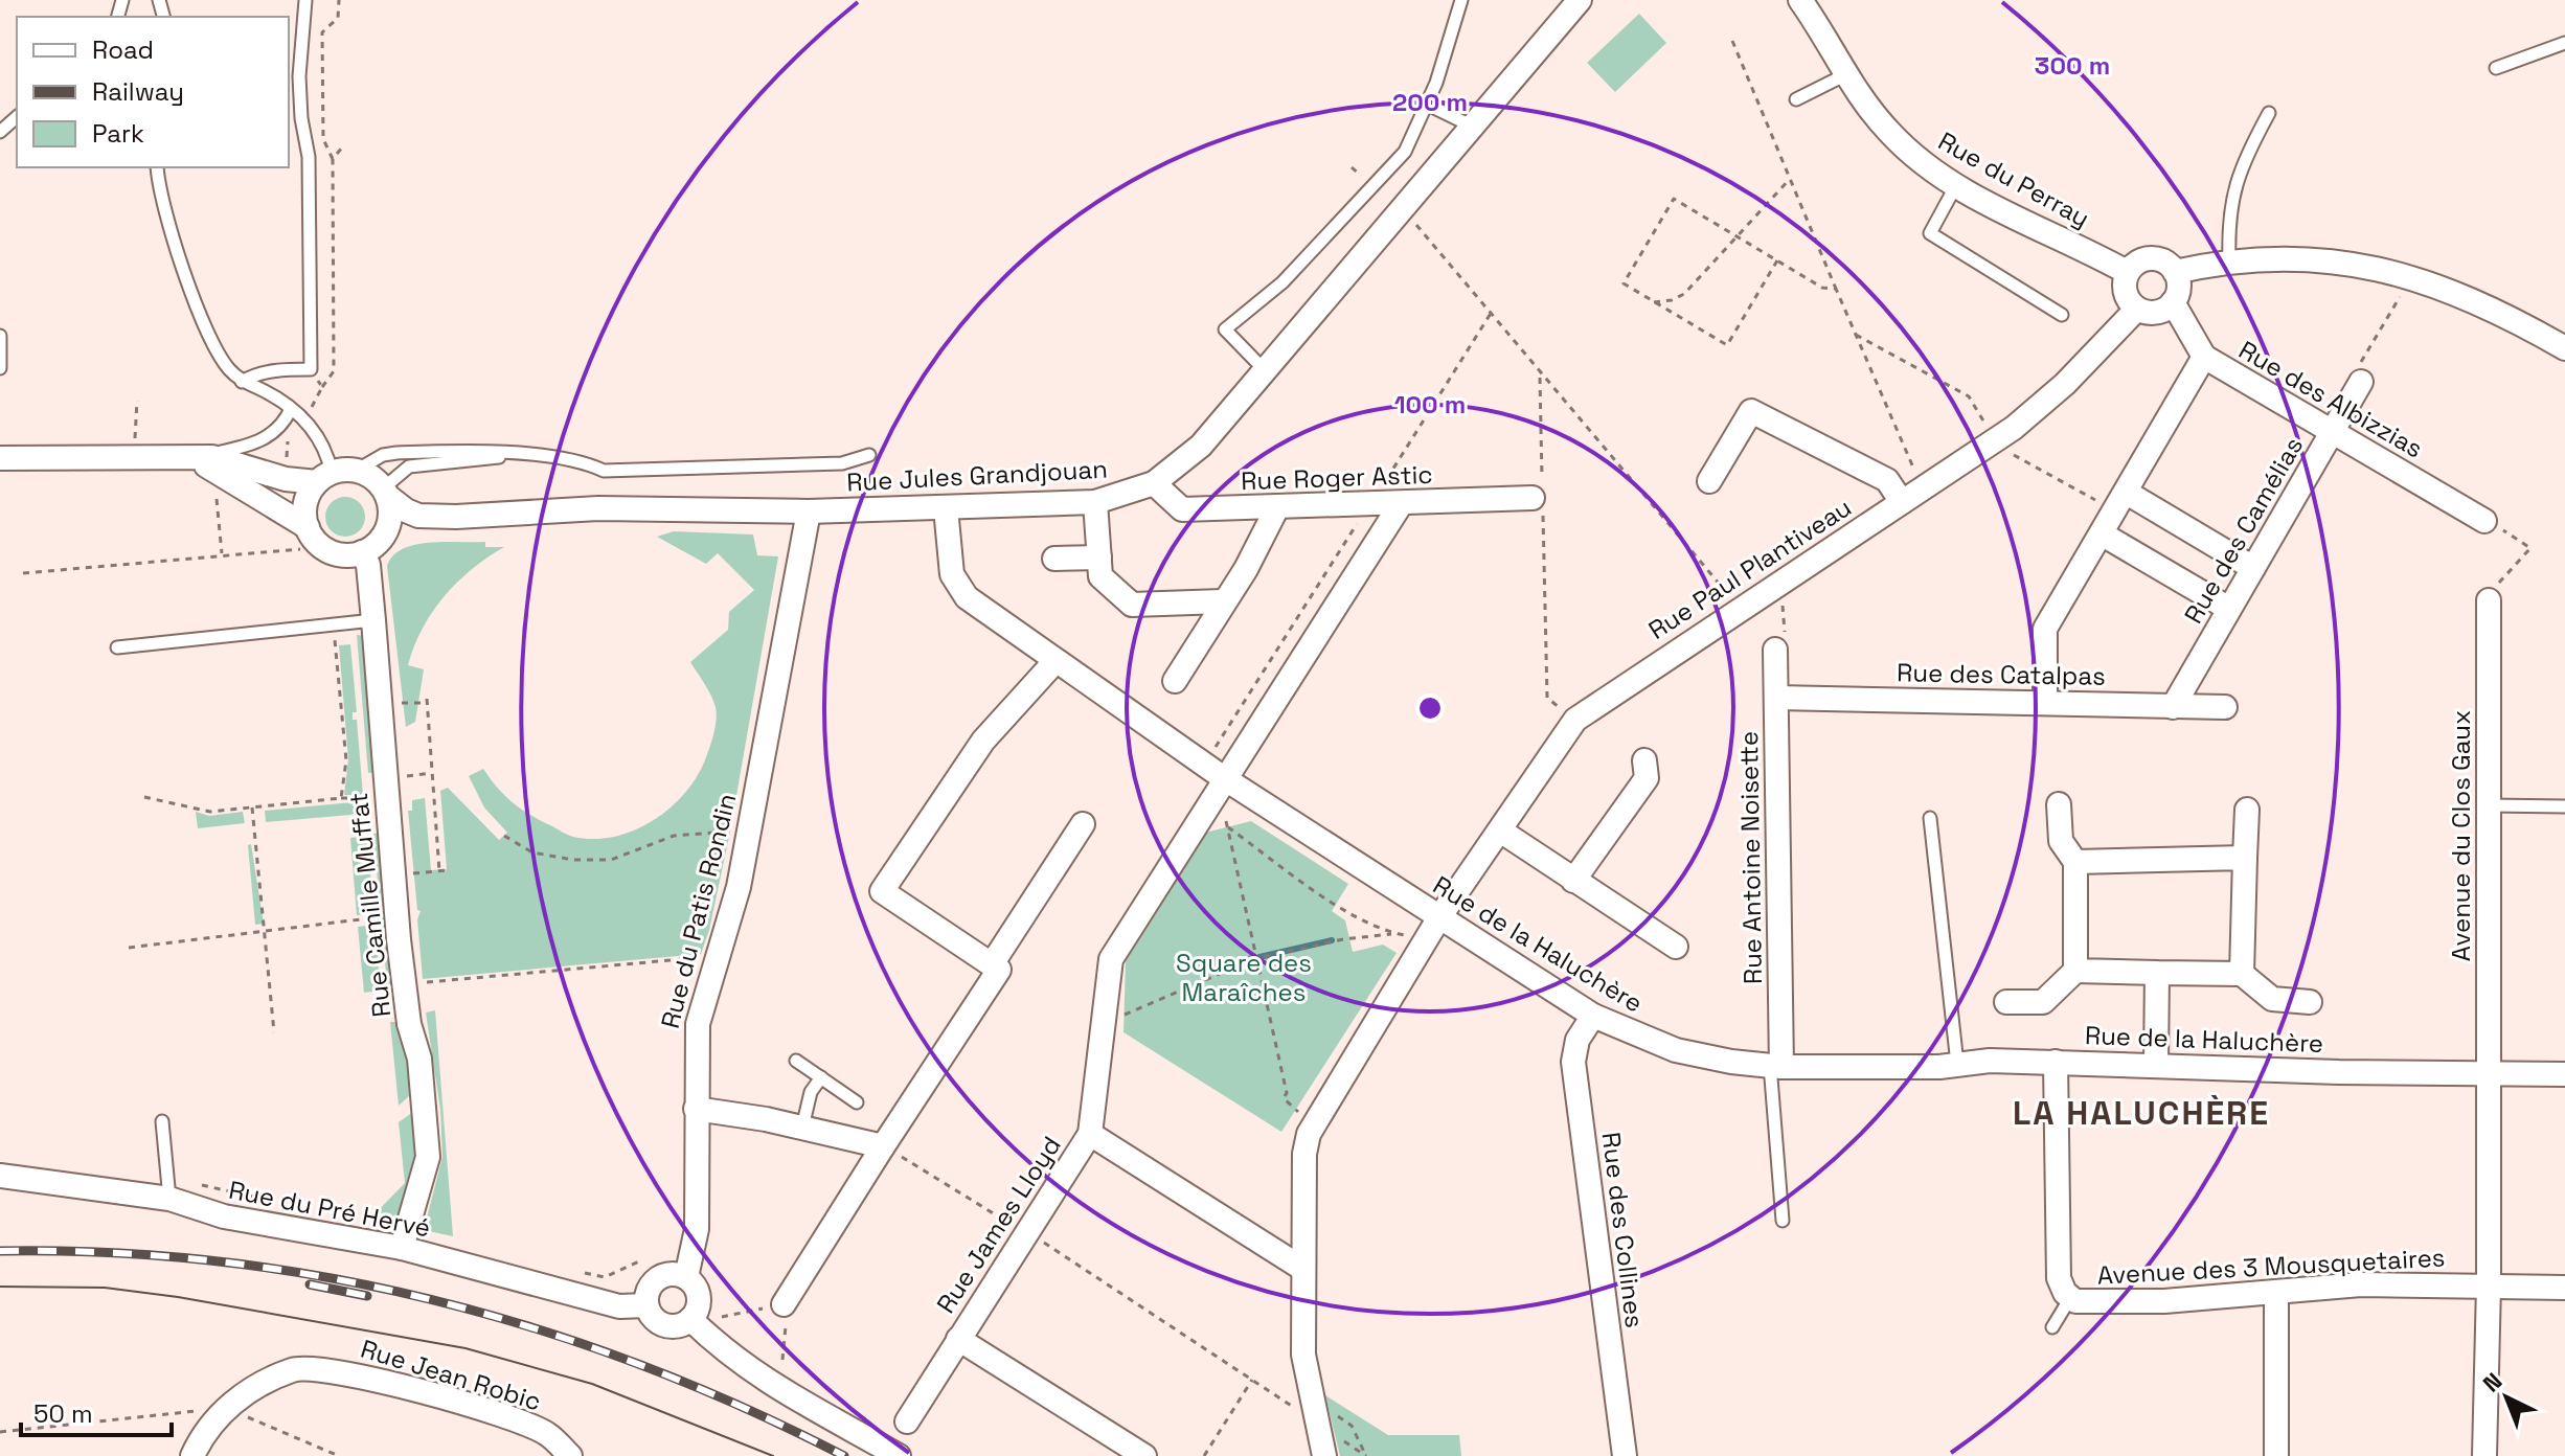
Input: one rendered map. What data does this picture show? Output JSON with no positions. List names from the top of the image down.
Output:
{
  "streets": {
    "street": [
      "Rue du Perray",
      "Rue des Albizzias",
      "Rue Jules Grandjouan",
      "Rue Roger Astic",
      "Rue des Camélias",
      "Rue Paul Plantiveau",
      "Rue des Catalpas",
      "Avenue du Clos Gaux",
      "Rue Antoine Noisette",
      "Rue Camille Muffat",
      "Rue du Patis Rondin",
      "Rue de la Haluchère",
      "Rue du Pré Hervé",
      "Rue James Lloyd",
      "Rue des Collines",
      "Avenue des 3 Mousquetaires",
      "Rue Jean Robic"
    ]
  },
  "crossings": [
    ["Rue du Perray", "Rue des Albizzias"],
    ["Rue du Perray", "Rue Paul Plantiveau"],
    ["Rue des Albizzias", "Rue des Camélias"],
    ["Rue des Albizzias", "Rue Paul Plantiveau"],
    ["Rue Jules Grandjouan", "Rue Roger Astic"],
    ["Rue Jules Grandjouan", "Rue Camille Muffat"],
    ["Rue Jules Grandjouan", "Rue du Patis Rondin"],
    ["Rue Jules Grandjouan", "Rue de la Haluchère"],
    ["Rue Roger Astic", "Rue James Lloyd"],
    ["Rue des Camélias", "Rue des Catalpas"],
    ["Rue Paul Plantiveau", "Rue de la Haluchère"],
    ["Rue des Catalpas", "Rue Antoine Noisette"],
    ["Avenue du Clos Gaux", "Rue de la Haluchère"],
    ["Avenue du Clos Gaux", "Avenue des 3 Mousquetaires"],
    ["Rue Antoine Noisette", "Rue de la Haluchère"],
    ["Rue Camille Muffat", "Rue du Pré Hervé"],
    ["Rue du Patis Rondin", "Rue du Pré Hervé"],
    ["Rue de la Haluchère", "Rue James Lloyd"],
    ["Rue de la Haluchère", "Rue des Collines"],
    ["Rue de la Haluchère", "Avenue des 3 Mousquetaires"]
  ],
  "districts": ["LA HALUCHÈRE"],
  "parks": ["Square des Maraîches"],
  "legend": ["Road", "Railway", "Park"],
  "scale_bar": "50 m",
  "north": "top left",
  "rings": ["300 m", "200 m", "100 m"]
}
